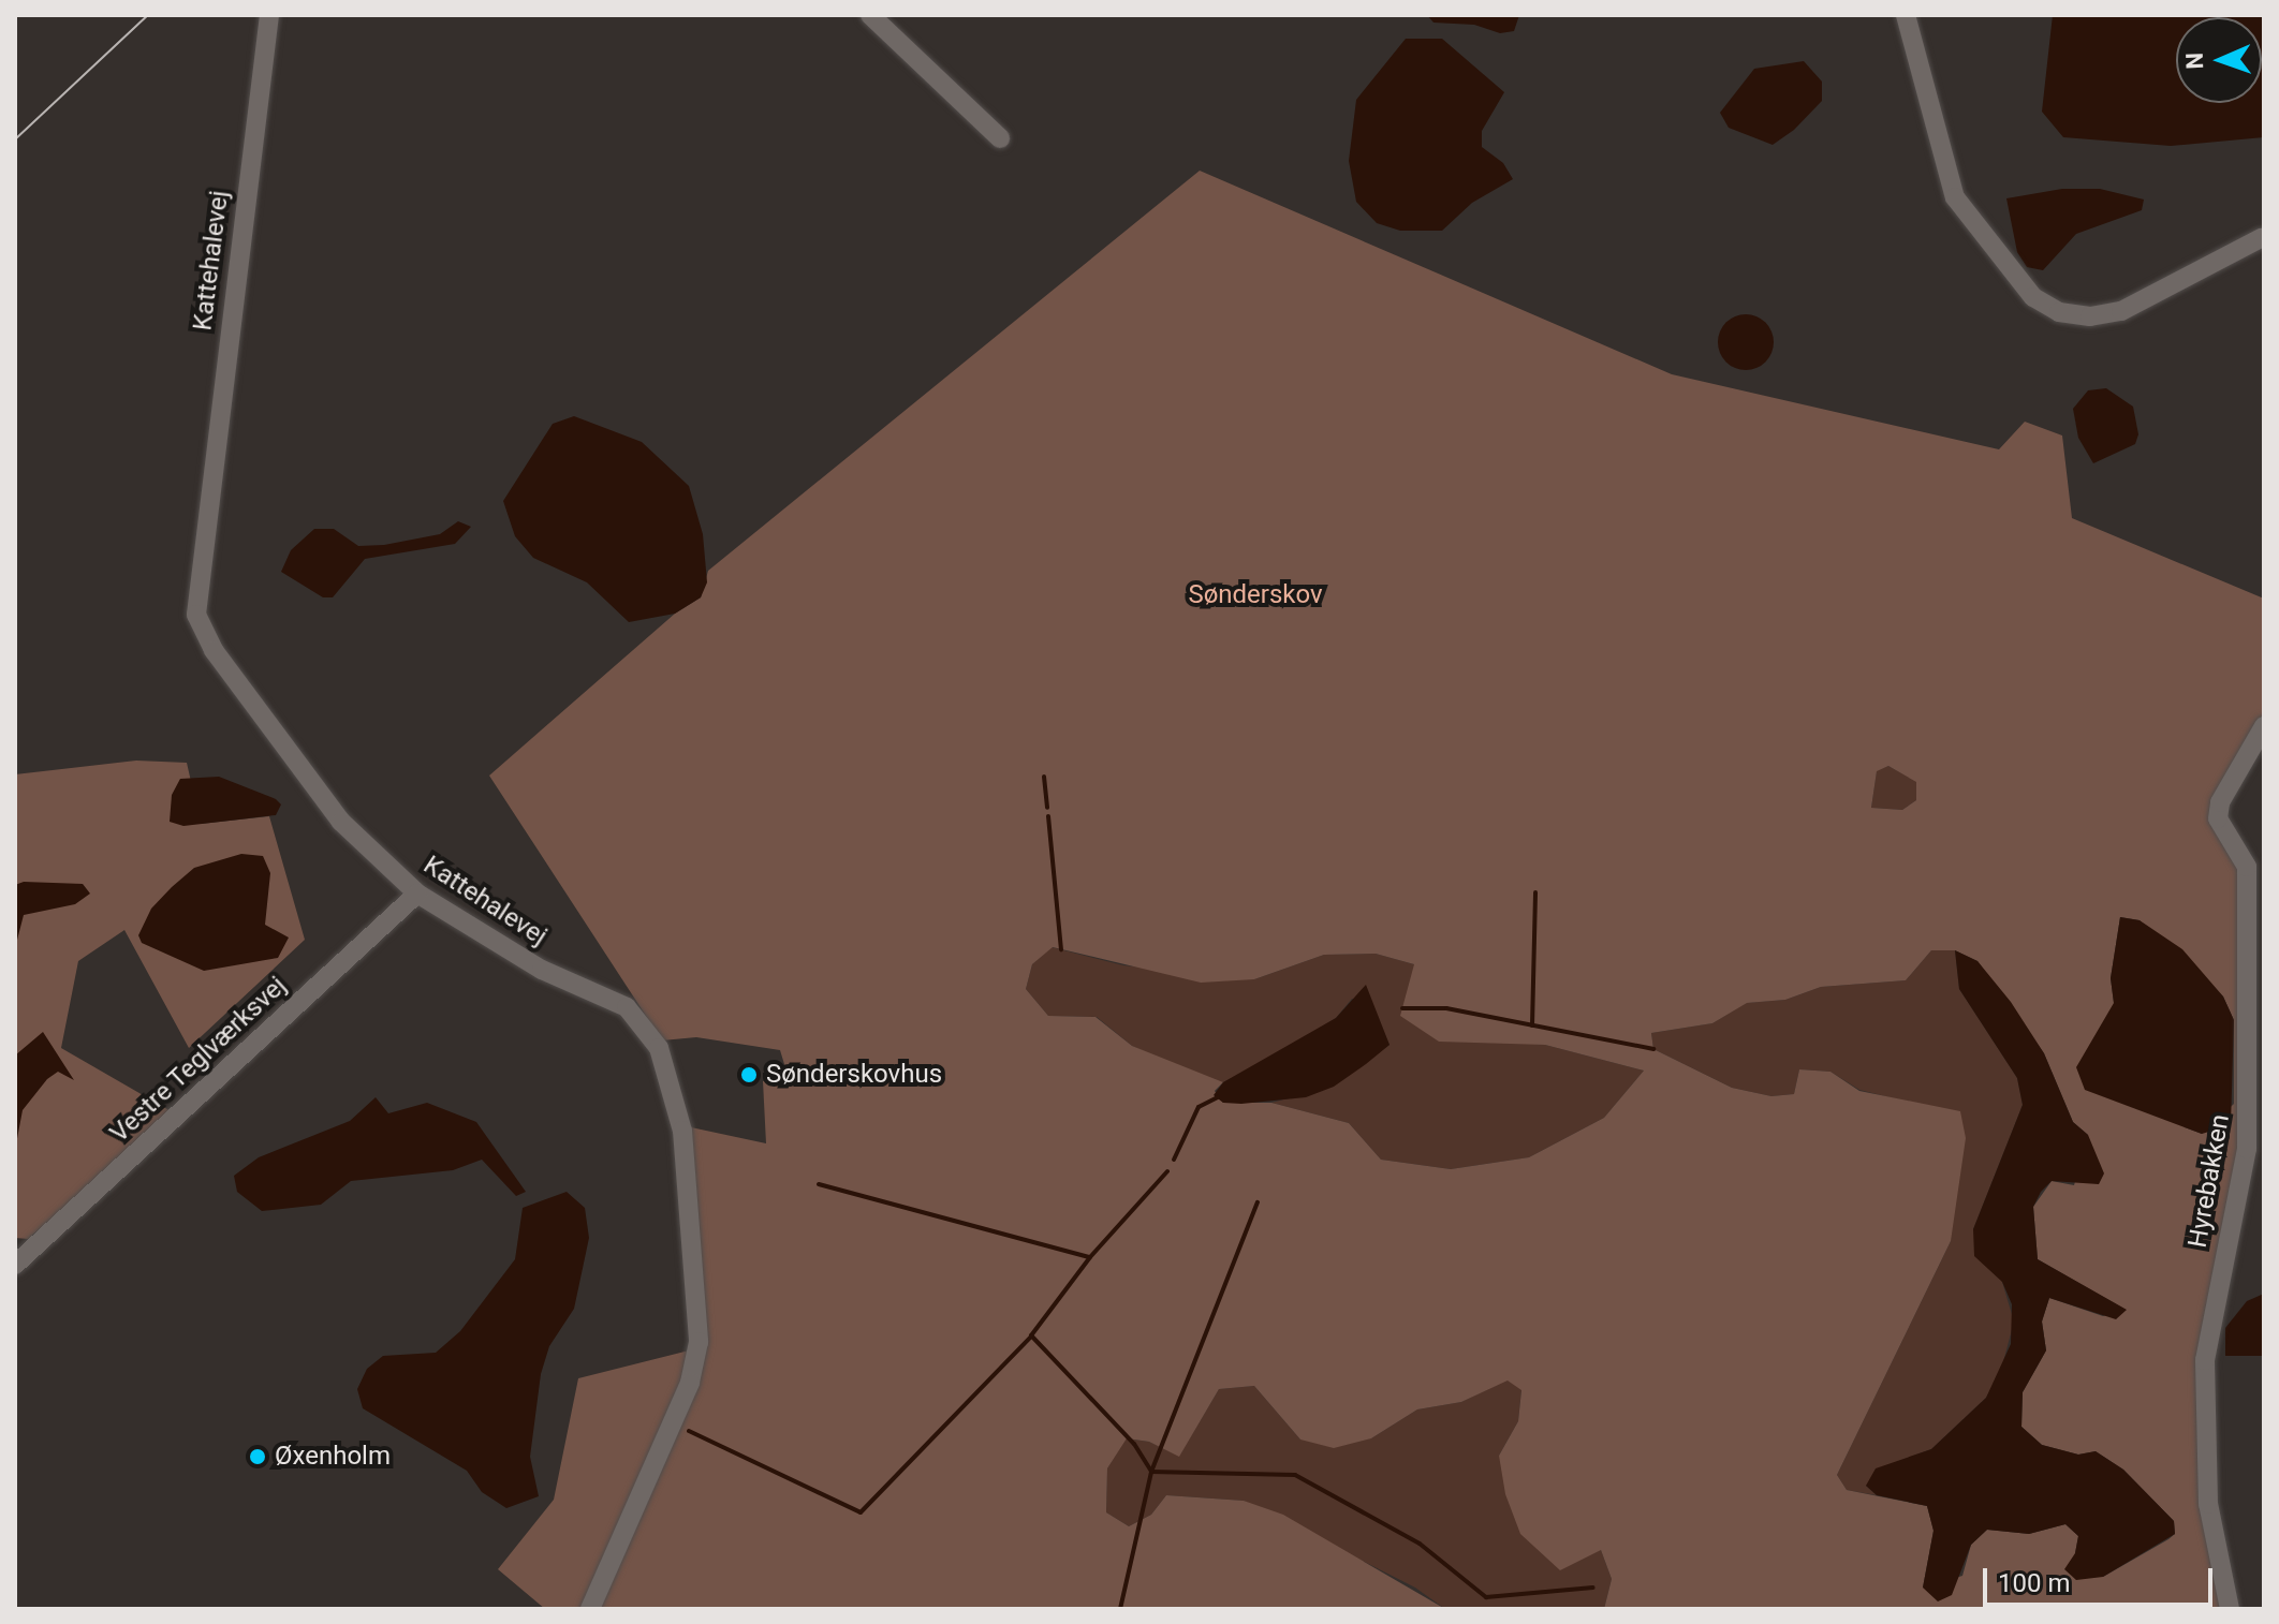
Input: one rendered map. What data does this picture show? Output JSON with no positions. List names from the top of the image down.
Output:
{
  "streets": {
    "street": ["Kattehalevej", "Vestre Teglværksvej", "Hyrebakken"]
  },
  "crossings": [
    ["Kattehalevej", "Vestre Teglværksvej"]
  ],
  "parks": ["Sønderskov"],
  "places": ["Sønderskovhus", "Øxenholm"],
  "scale_bar": "100 m",
  "north": "left"
}
